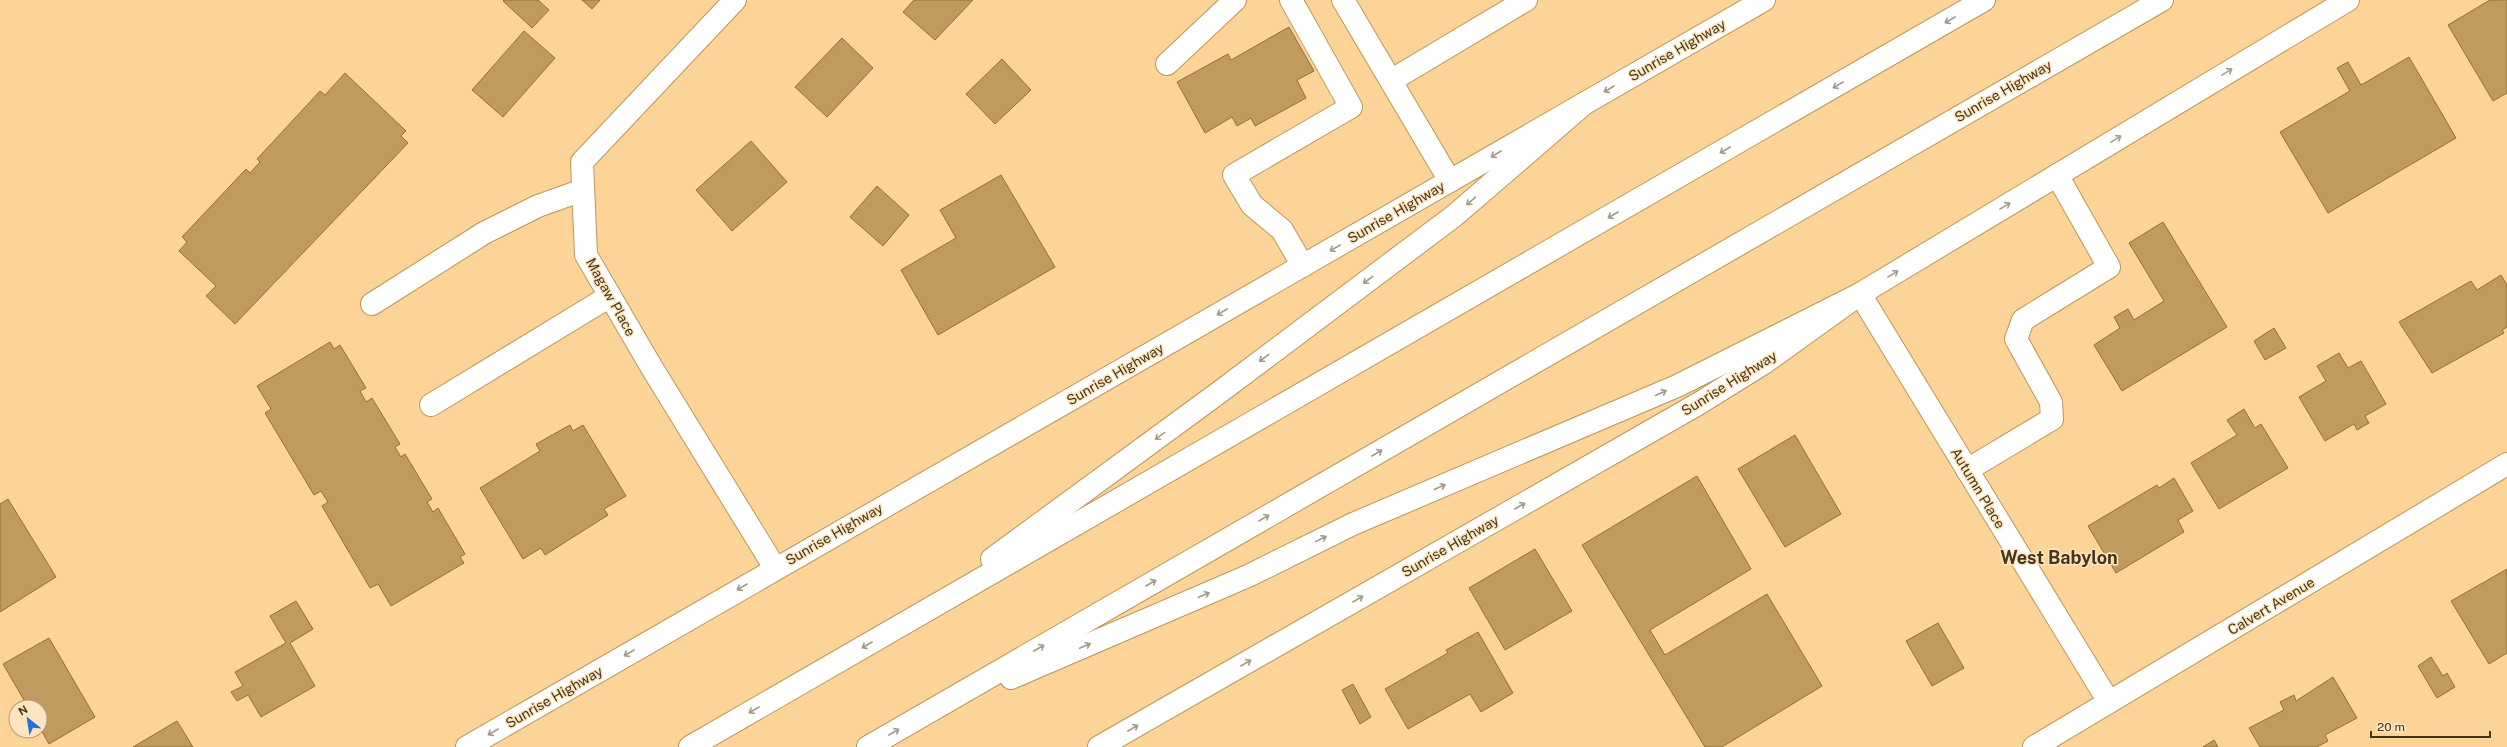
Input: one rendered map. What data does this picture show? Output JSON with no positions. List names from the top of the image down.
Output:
{
  "streets": {
    "main road": [
      "Sunrise Highway",
      "Magaw Place",
      "Autumn Place",
      "Calvert Avenue"
    ]
  },
  "crossings": [
    ["Sunrise Highway", "Magaw Place"],
    ["Sunrise Highway", "Autumn Place"],
    ["Autumn Place", "Calvert Avenue"]
  ],
  "districts": ["West Babylon"],
  "scale_bar": "20 m",
  "north": "top left"
}
